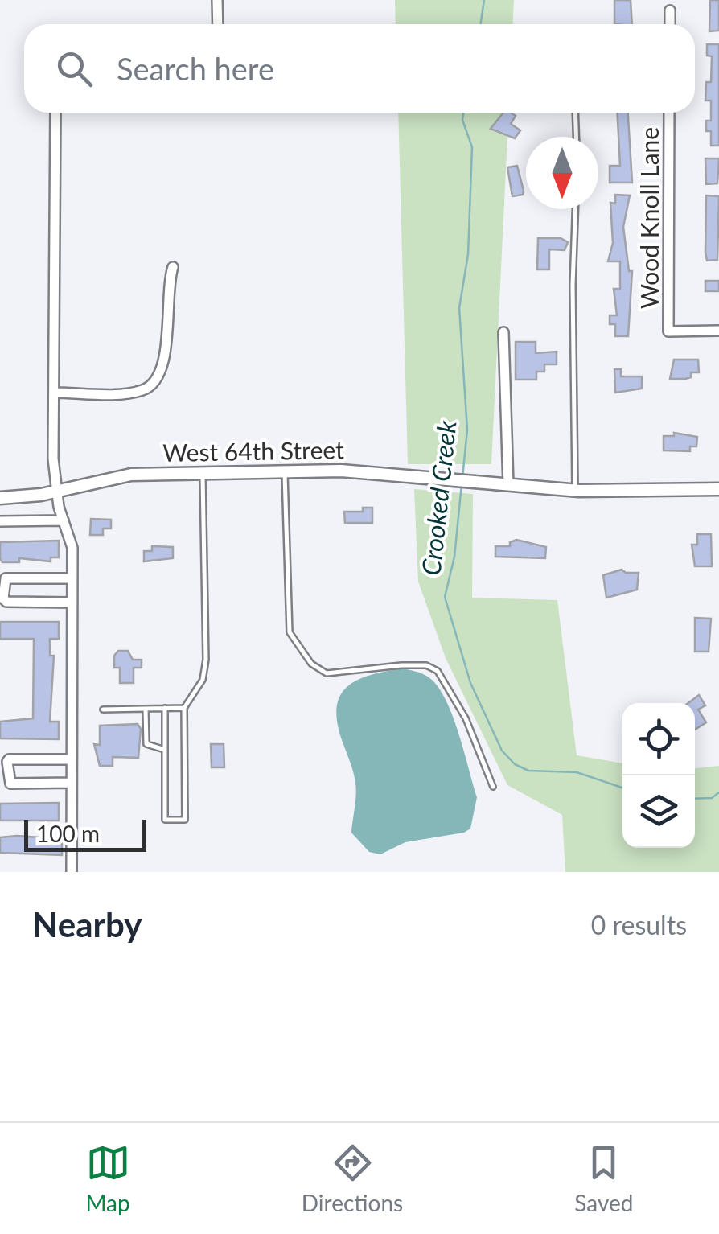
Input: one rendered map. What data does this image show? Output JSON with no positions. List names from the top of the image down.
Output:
{
  "streets": {
    "street": ["Wood Knoll Lane", "West 64th Street"]
  },
  "water": ["Crooked Creek"],
  "scale_bar": "100 m",
  "north": "bottom",
  "page": {
    "search": "Search here",
    "scale": "100 m",
    "heading": ["Nearby", "0 results"],
    "nav": ["Map", "Directions", "Saved"]
  }
}
